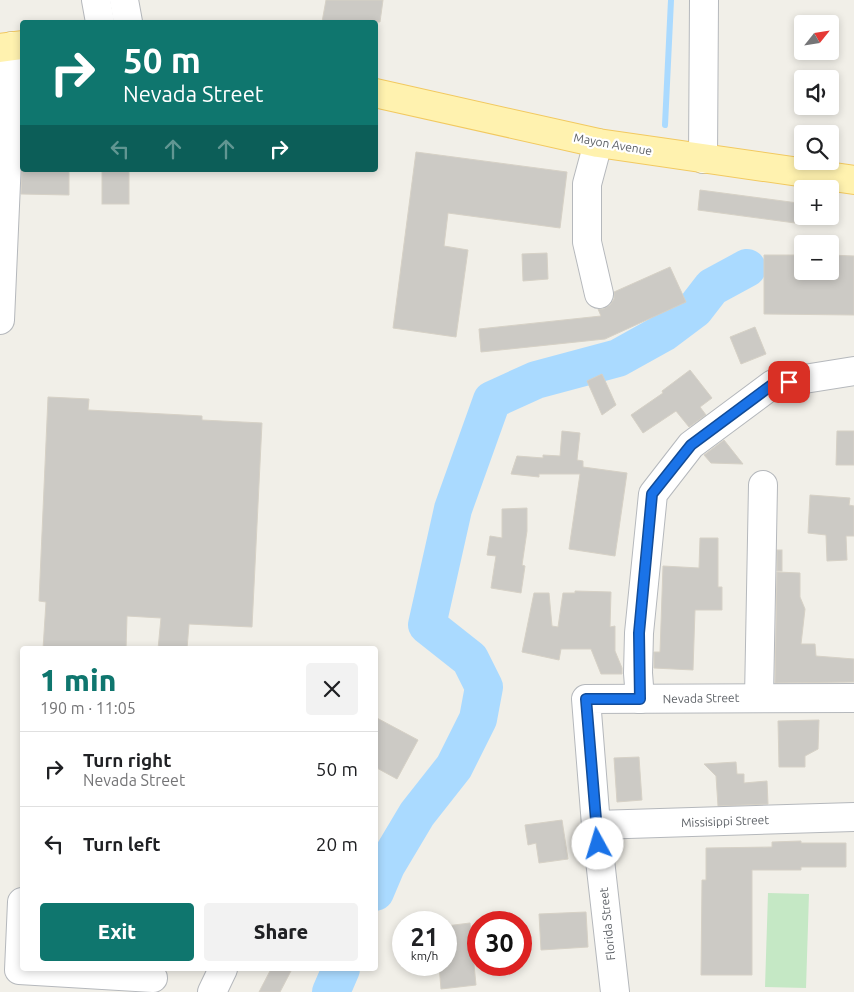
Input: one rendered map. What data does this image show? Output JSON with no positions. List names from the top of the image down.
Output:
{
  "streets": {
    "main road": ["Mayon Avenue"],
    "street": ["Nevada Street", "Missisippi Street", "Florida Street"]
  },
  "crossings": [
    ["Nevada Street", "Missisippi Street"],
    ["Nevada Street", "Florida Street"],
    ["Missisippi Street", "Florida Street"]
  ],
  "north": "top right",
  "page": {
    "map_buttons": ["+", "−"],
    "turn": ["50 m", "Nevada Street"],
    "heading": ["1 min", "190 m · 11:05"],
    "list": [
      {
        "name": "Turn right",
        "note": "Nevada Street",
        "value": "50 m"
      },
      {
        "name": "Turn left",
        "value": "20 m"
      }
    ],
    "buttons": ["Exit", "Share"],
    "speed": "21 km/h",
    "limit": "30"
  }
}
